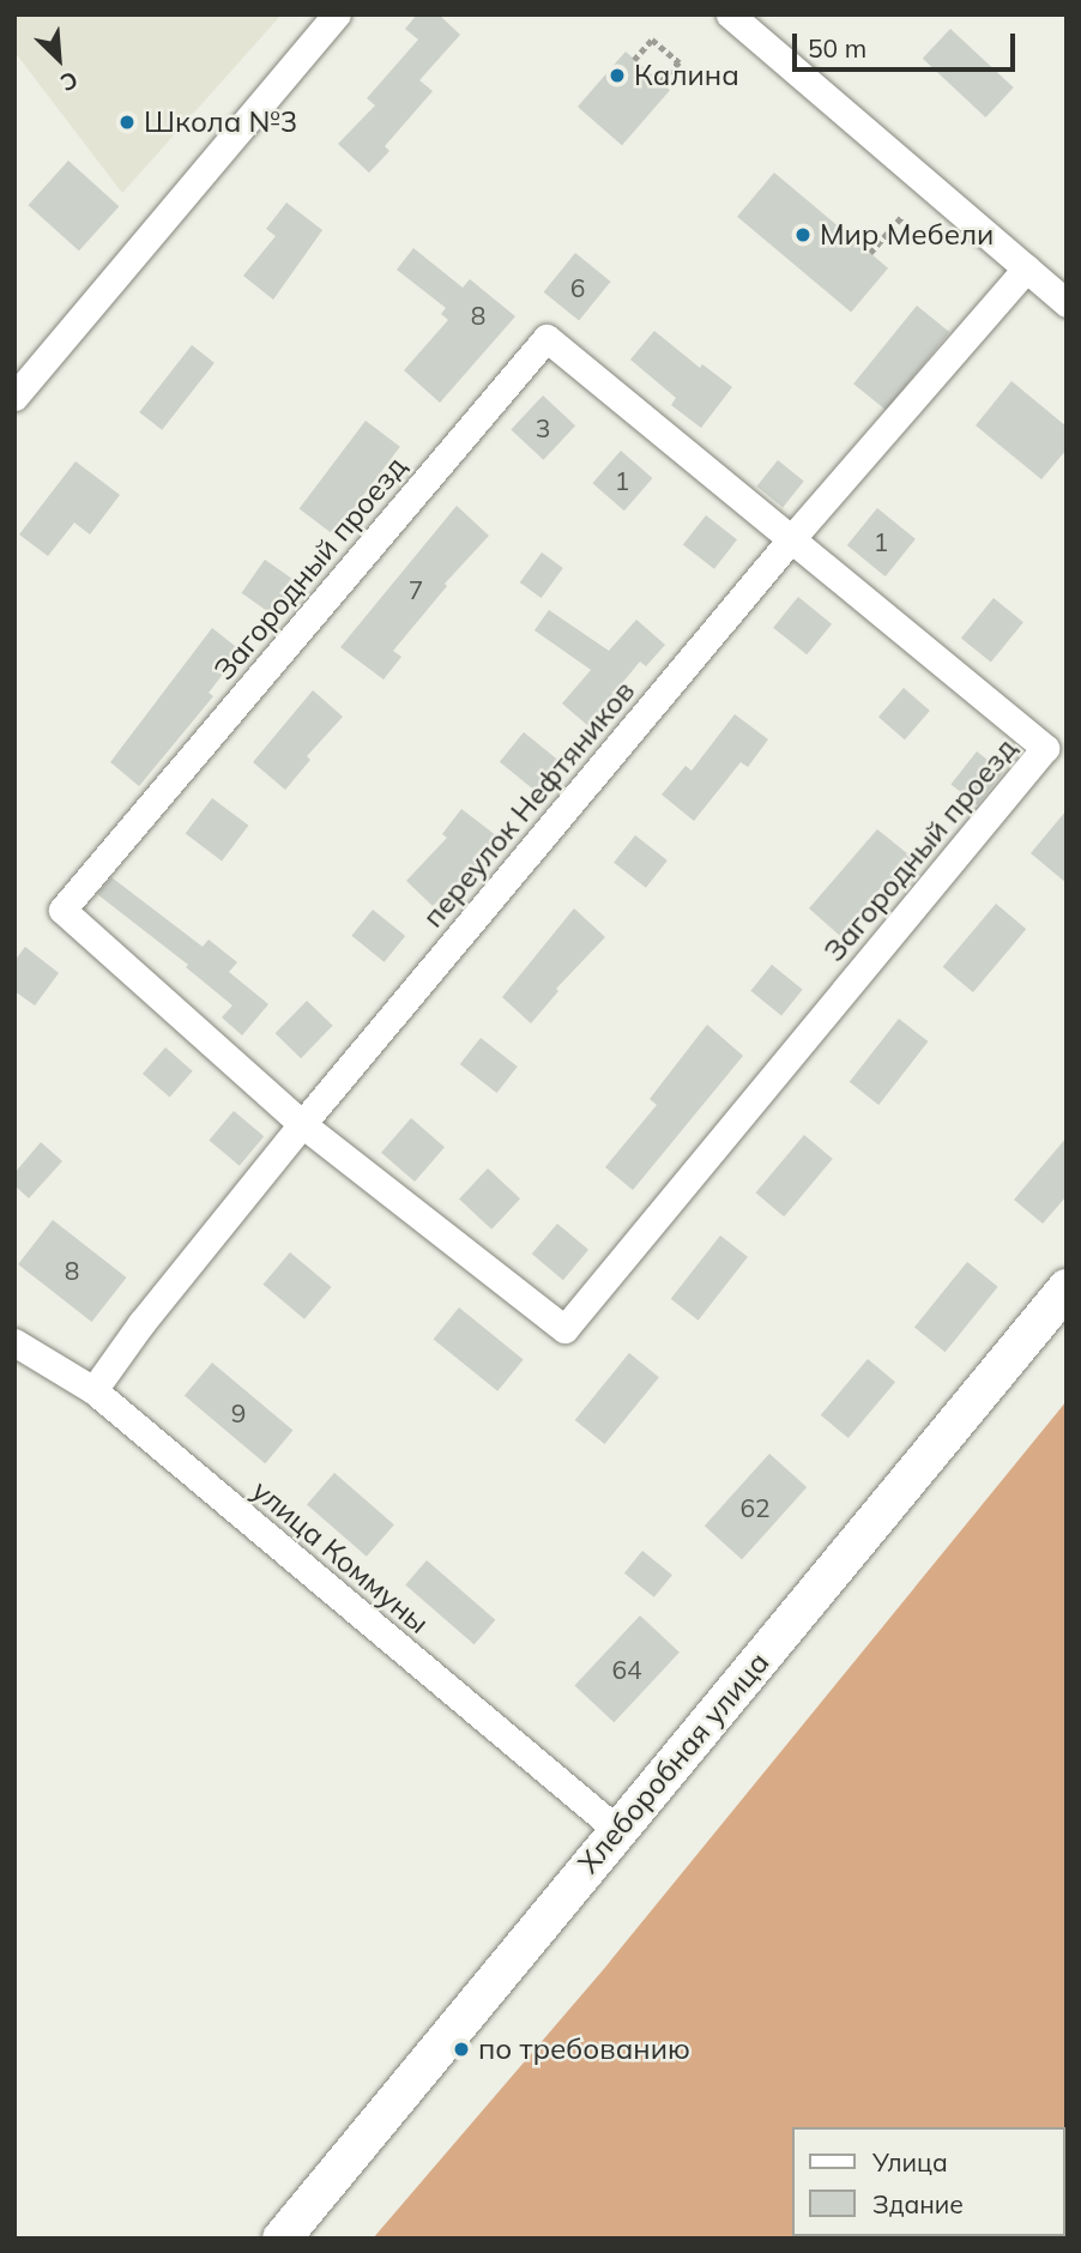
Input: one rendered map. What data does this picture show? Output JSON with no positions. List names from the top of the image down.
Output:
{
  "streets": {
    "main road": ["Хлеборобная улица"],
    "street": ["Загородный проезд", "переулок Нефтяников", "улица Коммуны"]
  },
  "crossings": [
    ["Загородный проезд", "переулок Нефтяников"],
    ["переулок Нефтяников", "улица Коммуны"],
    ["улица Коммуны", "Хлеборобная улица"]
  ],
  "places": [
    "Калина",
    "Школа №3",
    "Мир Мебели",
    "по требованию"
  ],
  "house_numbers": [
    "6",
    "8",
    "3",
    "1",
    "1",
    "7",
    "8",
    "9",
    "62",
    "64"
  ],
  "legend": ["Улица", "Здание"],
  "scale_bar": "50 m",
  "north": "bottom right"
}
